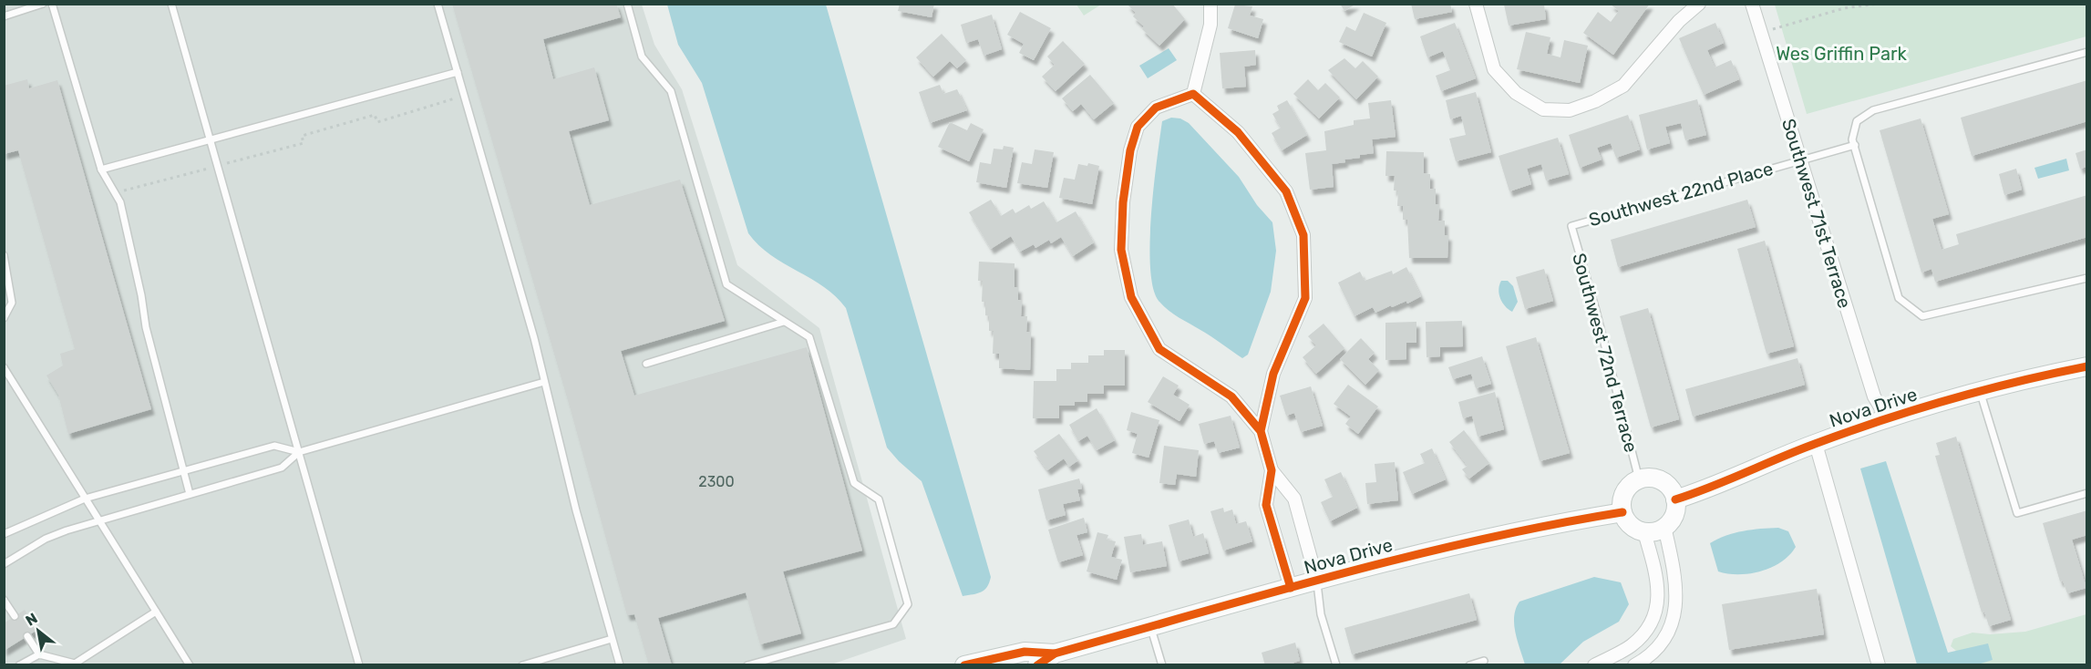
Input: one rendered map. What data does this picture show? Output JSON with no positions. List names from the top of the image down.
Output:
{
  "streets": {
    "street": ["Southwest 71st Terrace", "Nova Drive"],
    "lane": ["Southwest 22nd Place", "Southwest 72nd Terrace"]
  },
  "crossings": [
    ["Southwest 22nd Place", "Southwest 71st Terrace"],
    ["Southwest 22nd Place", "Southwest 72nd Terrace"],
    ["Southwest 71st Terrace", "Nova Drive"],
    ["Southwest 72nd Terrace", "Nova Drive"]
  ],
  "parks": ["Wes Griffin Park"],
  "house_numbers": ["2300"],
  "north": "top left"
}
